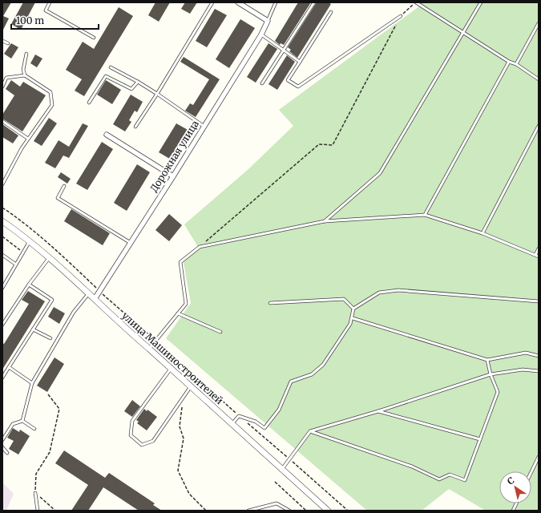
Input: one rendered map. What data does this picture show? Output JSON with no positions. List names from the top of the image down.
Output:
{
  "streets": {
    "street": ["Дорожная улица", "улица Машиностроителей"]
  },
  "crossings": [
    ["Дорожная улица", "улица Машиностроителей"]
  ],
  "scale_bar": "100 m",
  "north": "top left"
}
